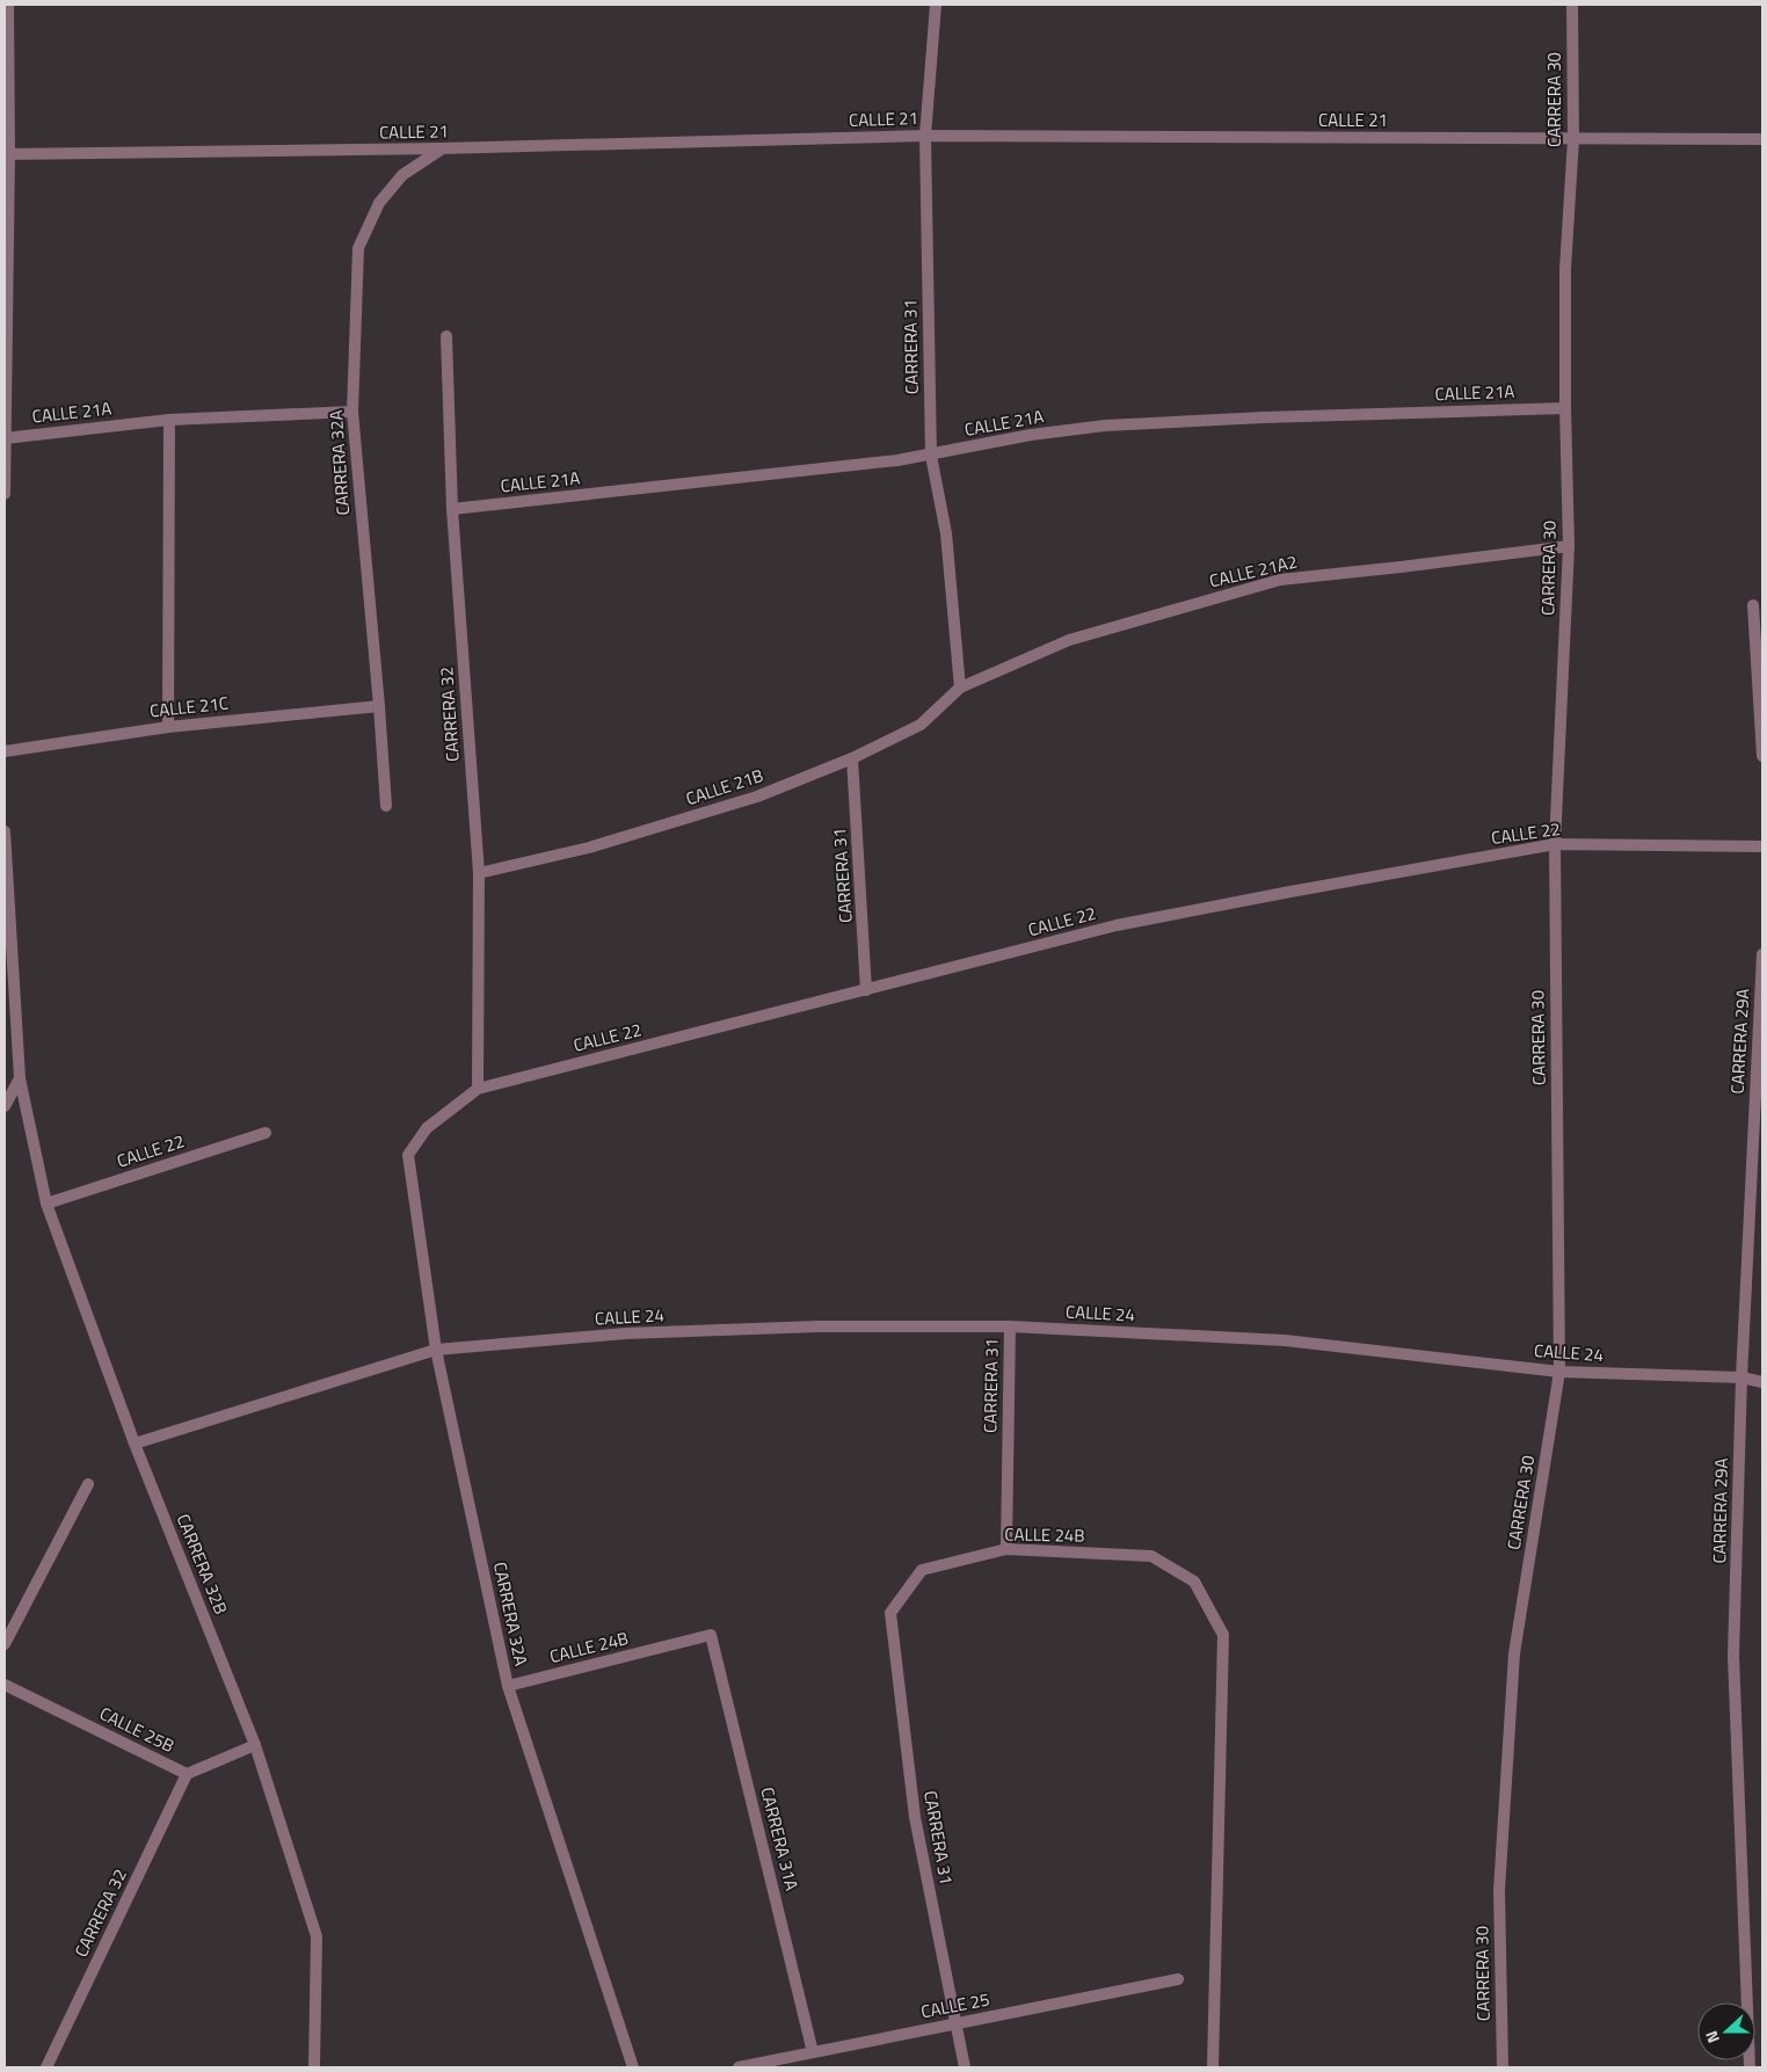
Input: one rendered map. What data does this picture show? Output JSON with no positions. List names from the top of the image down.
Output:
{
  "streets": {
    "street": [
      "CARRERA 30",
      "CALLE 21",
      "CARRERA 31",
      "CALLE 21A",
      "CARRERA 32A",
      "CALLE 21A2",
      "CALLE 21C",
      "CARRERA 32",
      "CALLE 21B",
      "CALLE 22",
      "CARRERA 29A",
      "CALLE 24",
      "CALLE 24B",
      "CARRERA 32B",
      "CALLE 25B",
      "CARRERA 31A",
      "CALLE 25"
    ]
  },
  "crossings": [
    ["CARRERA 30", "CALLE 21"],
    ["CARRERA 30", "CALLE 21A"],
    ["CARRERA 30", "CALLE 21A2"],
    ["CARRERA 30", "CALLE 22"],
    ["CARRERA 30", "CALLE 24"],
    ["CALLE 21", "CARRERA 31"],
    ["CALLE 21", "CARRERA 32A"],
    ["CARRERA 31", "CALLE 21A"],
    ["CARRERA 31", "CALLE 21A2"],
    ["CARRERA 31", "CALLE 21B"],
    ["CARRERA 31", "CALLE 22"],
    ["CARRERA 31", "CALLE 24"],
    ["CARRERA 31", "CALLE 24B"],
    ["CARRERA 31", "CALLE 25"],
    ["CALLE 21A", "CARRERA 32A"],
    ["CALLE 21A", "CARRERA 32"],
    ["CARRERA 32A", "CALLE 21C"],
    ["CARRERA 32A", "CALLE 22"],
    ["CARRERA 32A", "CALLE 24"],
    ["CARRERA 32A", "CALLE 24B"],
    ["CALLE 21A2", "CALLE 21B"],
    ["CARRERA 32", "CALLE 21B"],
    ["CARRERA 32", "CALLE 22"],
    ["CARRERA 32", "CALLE 25B"],
    ["CALLE 22", "CARRERA 32B"],
    ["CARRERA 29A", "CALLE 24"],
    ["CALLE 24", "CARRERA 32B"],
    ["CALLE 24B", "CARRERA 31A"],
    ["CARRERA 32B", "CALLE 25B"],
    ["CARRERA 31A", "CALLE 25"]
  ],
  "north": "left"
}
